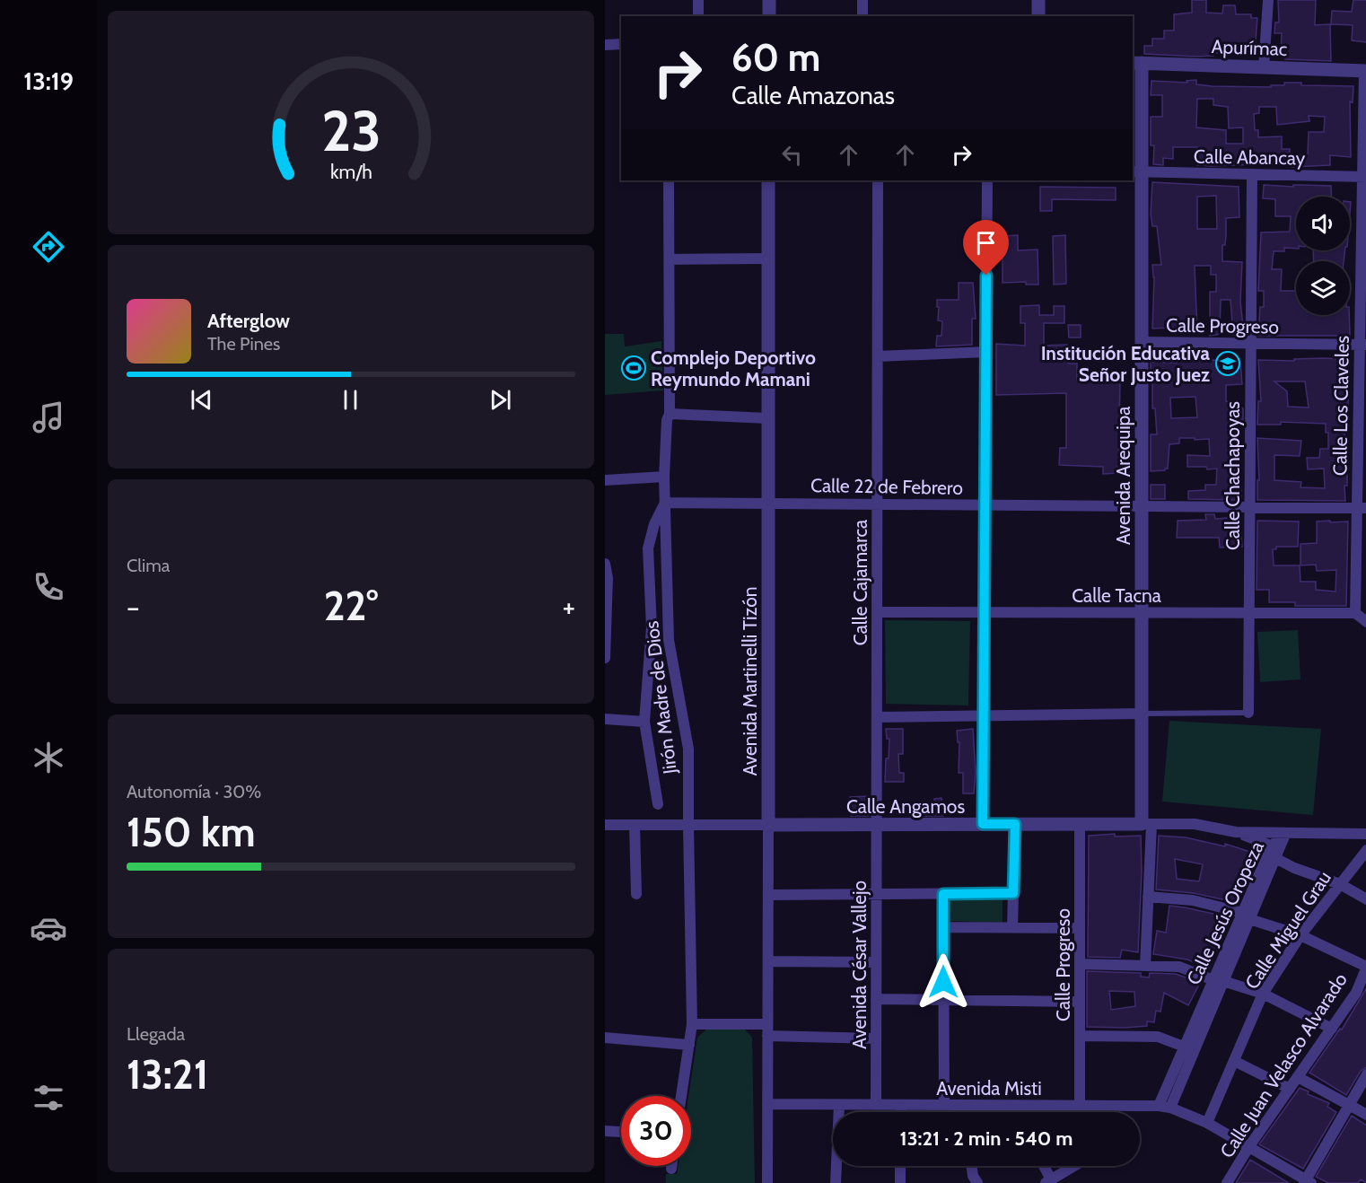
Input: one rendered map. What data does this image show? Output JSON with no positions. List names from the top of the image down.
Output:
{
  "streets": {
    "street": [
      "Apurímac",
      "Calle Abancay",
      "Calle Progreso",
      "Calle Los Claveles",
      "Avenida Arequipa",
      "Calle Chachapoyas",
      "Calle 22 de Febrero",
      "Calle Cajamarca",
      "Calle Tacna",
      "Avenida Martinelli Tizón",
      "Jirón Madre de Dios",
      "Calle Angamos",
      "Calle Jesús Oropeza",
      "Calle Miguel Grau",
      "Avenida César Vallejo",
      "Calle Juan Velasco Alvarado",
      "Avenida Misti"
    ]
  },
  "crossings": [
    ["Apurímac", "Calle Los Claveles"],
    ["Apurímac", "Avenida Arequipa"],
    ["Calle Abancay", "Calle Los Claveles"],
    ["Calle Abancay", "Avenida Arequipa"],
    ["Calle Abancay", "Calle Chachapoyas"],
    ["Calle Progreso", "Calle Los Claveles"],
    ["Calle Progreso", "Avenida Arequipa"],
    ["Calle Progreso", "Calle Chachapoyas"],
    ["Calle Progreso", "Calle Angamos"],
    ["Calle Progreso", "Avenida Misti"],
    ["Calle Los Claveles", "Calle 22 de Febrero"],
    ["Calle Los Claveles", "Calle Tacna"],
    ["Avenida Arequipa", "Calle 22 de Febrero"],
    ["Avenida Arequipa", "Calle Tacna"],
    ["Avenida Arequipa", "Calle Angamos"],
    ["Calle Chachapoyas", "Calle 22 de Febrero"],
    ["Calle Chachapoyas", "Calle Tacna"],
    ["Calle 22 de Febrero", "Calle Cajamarca"],
    ["Calle 22 de Febrero", "Avenida Martinelli Tizón"],
    ["Calle 22 de Febrero", "Jirón Madre de Dios"],
    ["Calle Cajamarca", "Calle Tacna"],
    ["Calle Cajamarca", "Calle Angamos"],
    ["Calle Cajamarca", "Avenida César Vallejo"],
    ["Avenida Martinelli Tizón", "Calle Angamos"],
    ["Avenida Martinelli Tizón", "Avenida Misti"],
    ["Jirón Madre de Dios", "Calle Angamos"],
    ["Calle Angamos", "Calle Jesús Oropeza"],
    ["Calle Angamos", "Avenida César Vallejo"],
    ["Calle Jesús Oropeza", "Avenida Misti"],
    ["Calle Miguel Grau", "Avenida Misti"],
    ["Avenida César Vallejo", "Avenida Misti"],
    ["Calle Juan Velasco Alvarado", "Avenida Misti"]
  ],
  "places": {
    "school or university": ["Institución Educativa Señor Justo Juez"],
    "sports": ["Complejo Deportivo Reymundo Mamani"]
  },
  "page": {
    "tabs": "13:19",
    "turn": ["60 m", "Calle Amazonas"],
    "song": ["Afterglow", "The Pines"],
    "tile": [
      "Clima",
      ["Autonomía · 30%", "150 km"],
      ["Llegada", "13:21"]
    ],
    "heat": ["−", "22°", "+"],
    "limit": "30",
    "trip": "13:21 · 2 min · 540 m",
    "gauge": ["23", "km/h"]
  }
}
